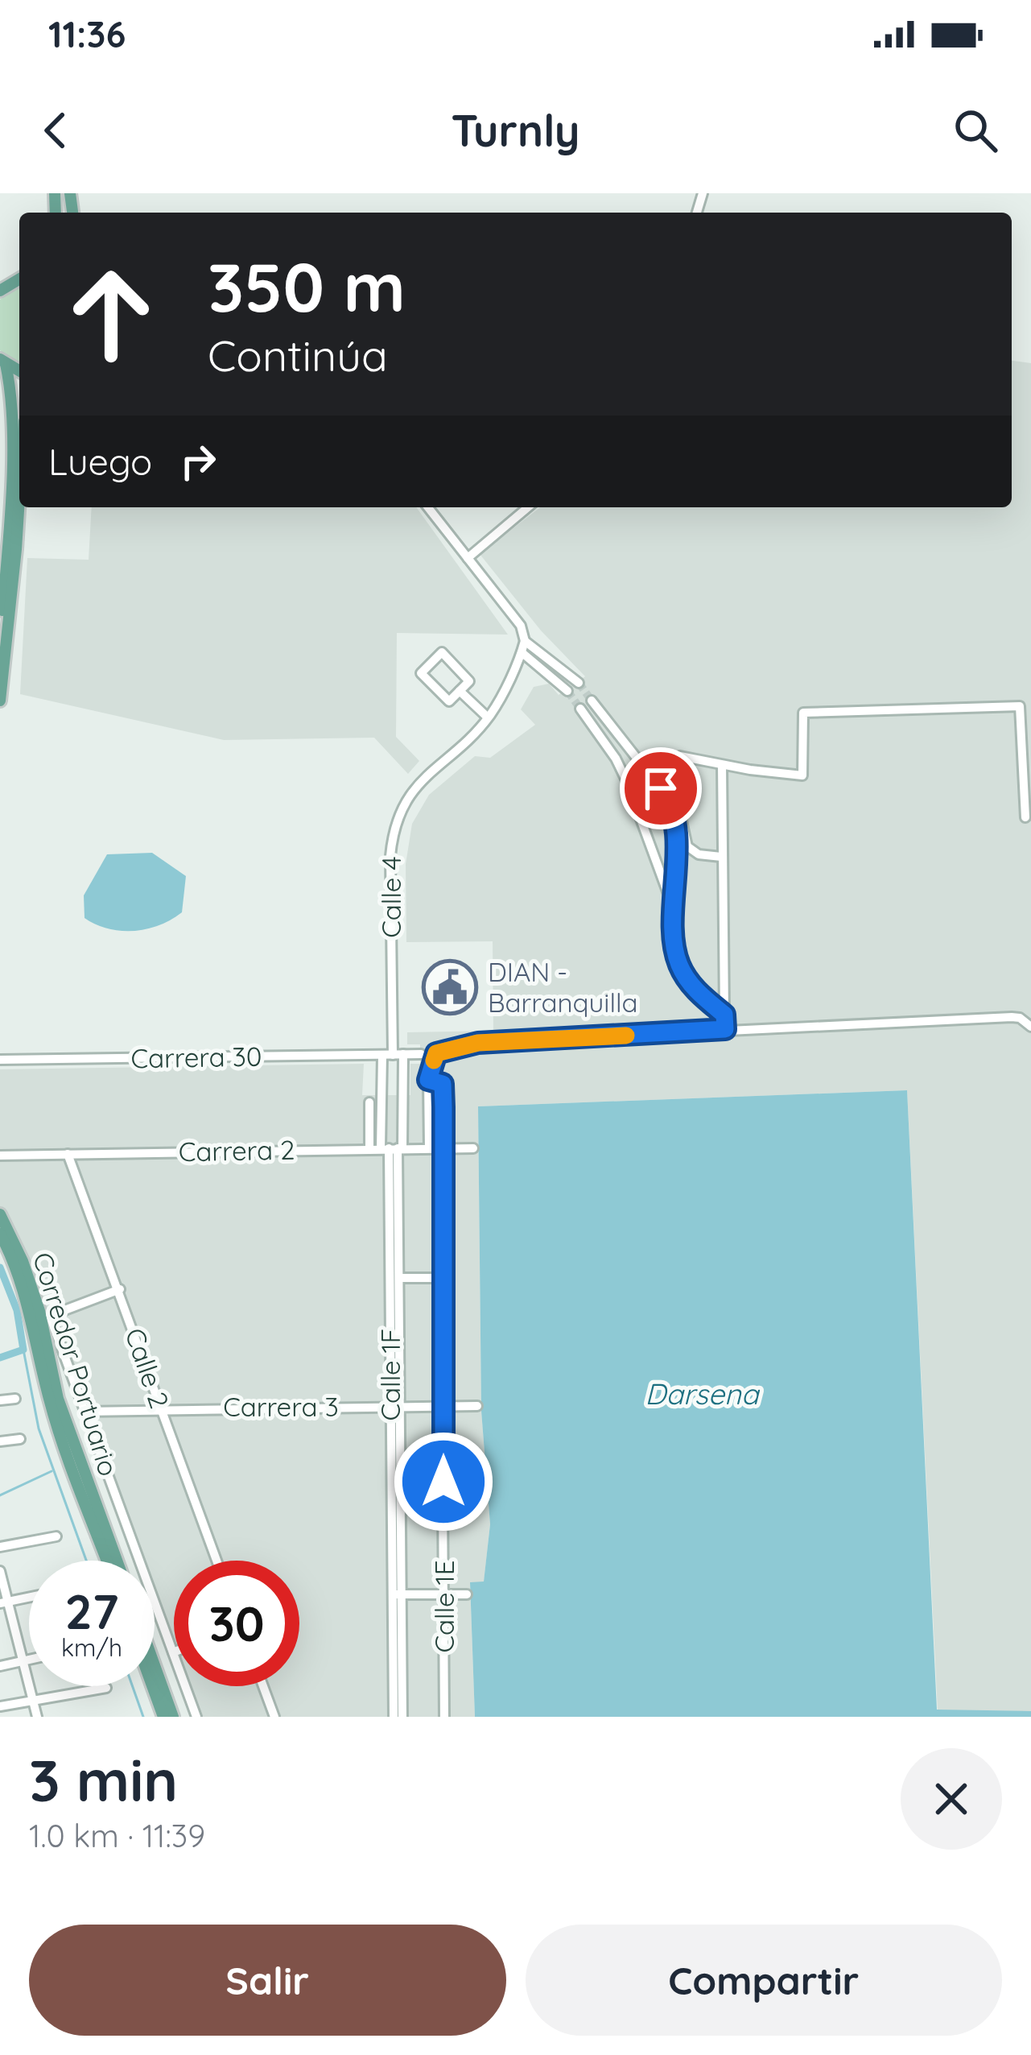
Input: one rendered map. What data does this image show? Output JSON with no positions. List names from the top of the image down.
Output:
{
  "streets": {
    "main road": ["Corredor Portuario"],
    "street": [
      "Calle 4",
      "Carrera 30",
      "Carrera 2",
      "Calle 2",
      "Calle 1F",
      "Carrera 3",
      "Calle 1E"
    ]
  },
  "crossings": [
    ["Calle 4", "Carrera 30"],
    ["Calle 4", "Calle 1F"],
    ["Carrera 30", "Calle 1F"],
    ["Carrera 2", "Calle 2"],
    ["Carrera 2", "Calle 1F"],
    ["Carrera 2", "Calle 1E"],
    ["Calle 2", "Carrera 3"],
    ["Calle 1F", "Carrera 3"],
    ["Carrera 3", "Calle 1E"]
  ],
  "water": ["Darsena"],
  "places": {
    "public building": ["DIAN - Barranquilla"]
  },
  "page": {
    "status": "11:36",
    "header": "Turnly",
    "turn": ["350 m", "Continúa"],
    "then": "Luego",
    "speed": "27 km/h",
    "limit": "30",
    "heading": ["3 min", "1.0 km · 11:39"],
    "buttons": ["Salir", "Compartir"]
  }
}
